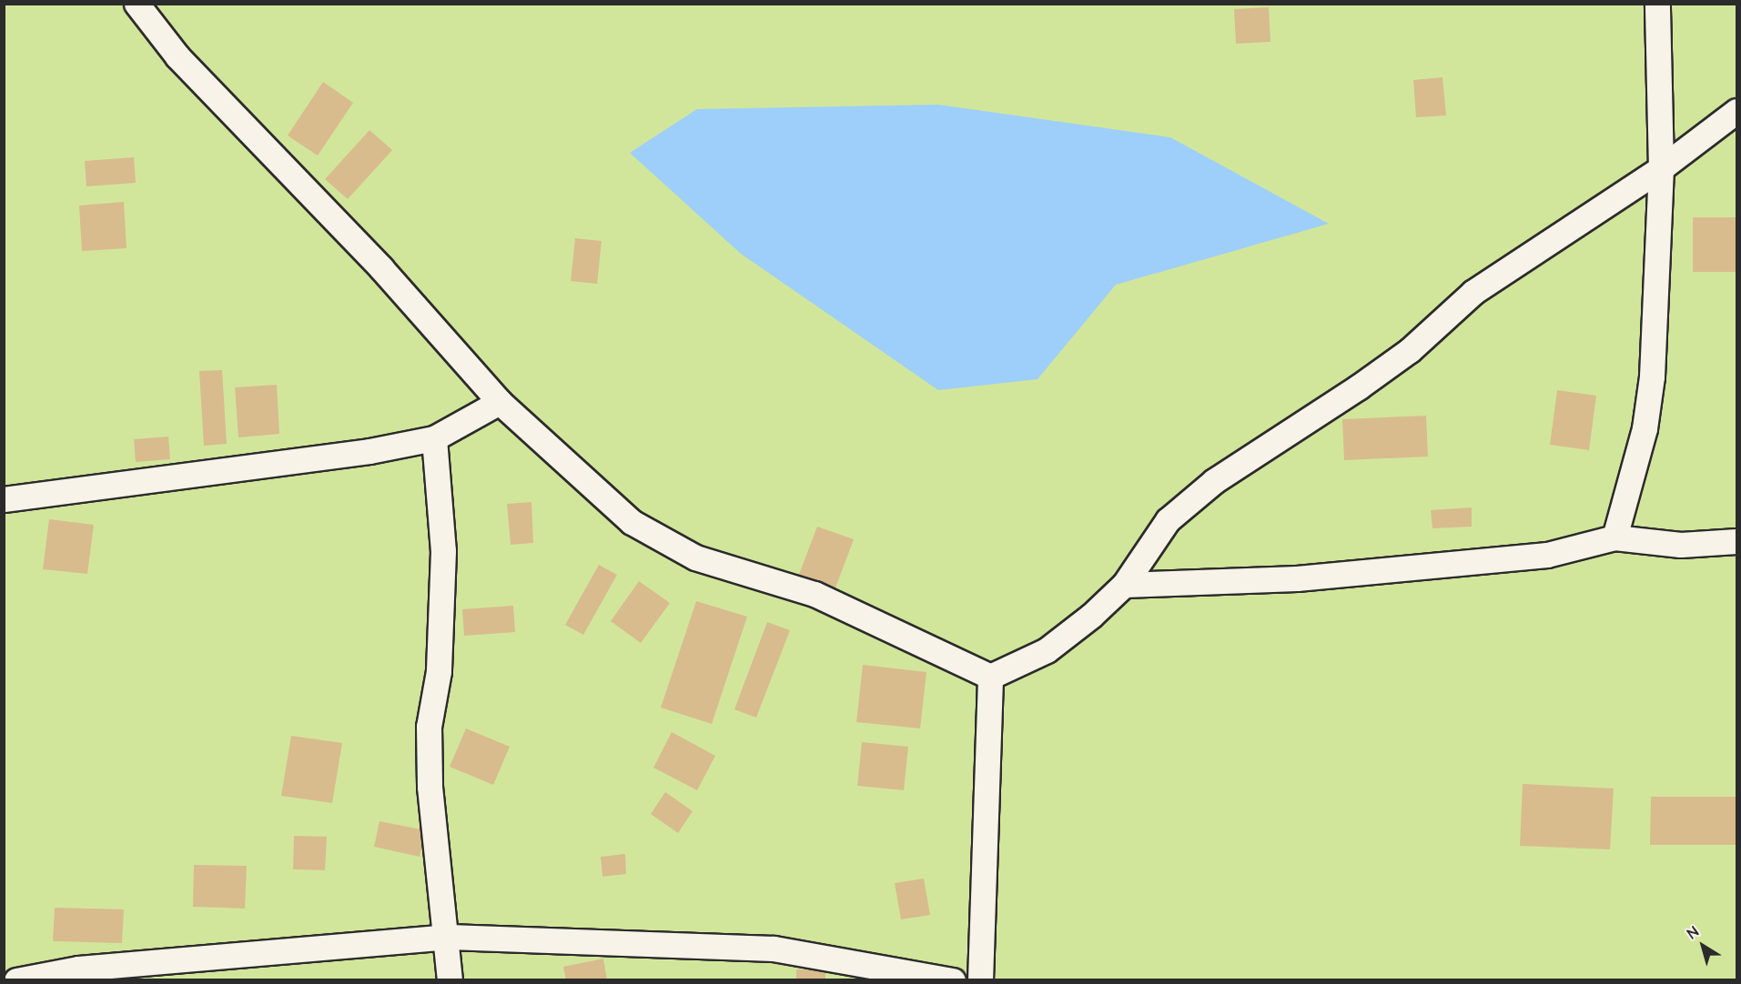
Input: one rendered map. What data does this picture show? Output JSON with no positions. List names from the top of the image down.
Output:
{
  "north": "top left"
}
